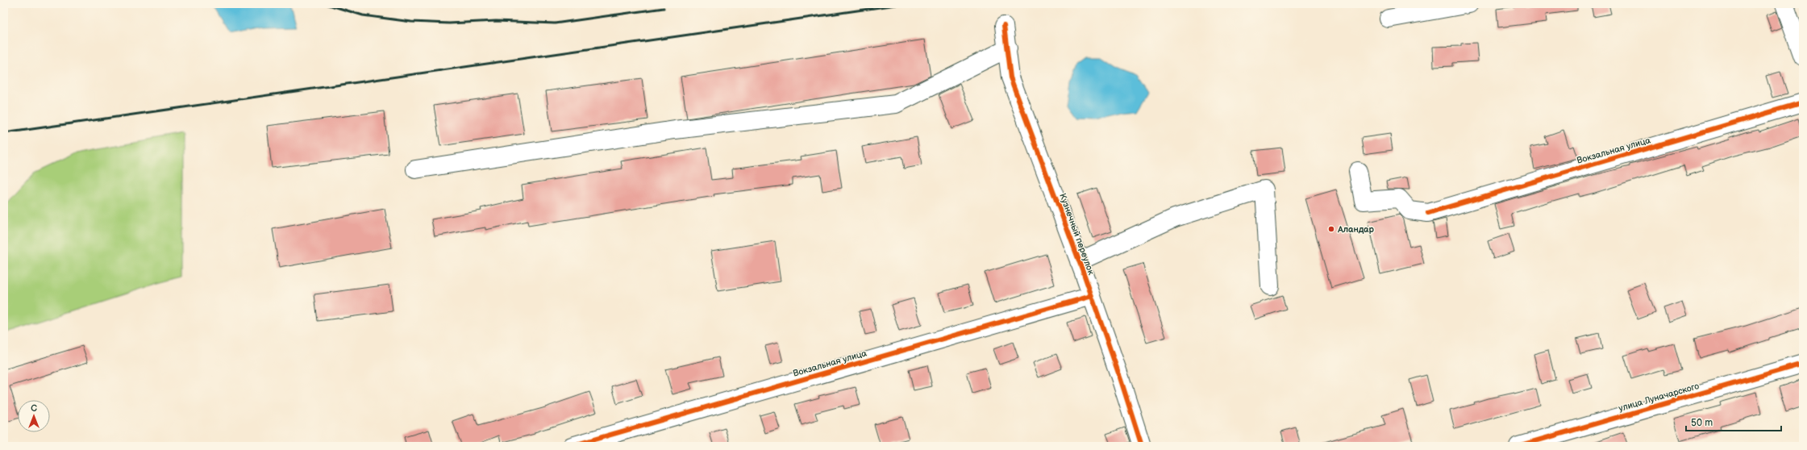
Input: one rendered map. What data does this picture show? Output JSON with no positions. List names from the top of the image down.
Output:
{
  "streets": {
    "street": ["Вокзальная улица", "Кузнечный переулок", "улица Луначарского"]
  },
  "crossings": [
    ["Вокзальная улица", "Кузнечный переулок"]
  ],
  "places": ["Аландар"],
  "scale_bar": "50 m",
  "north": "top"
}
